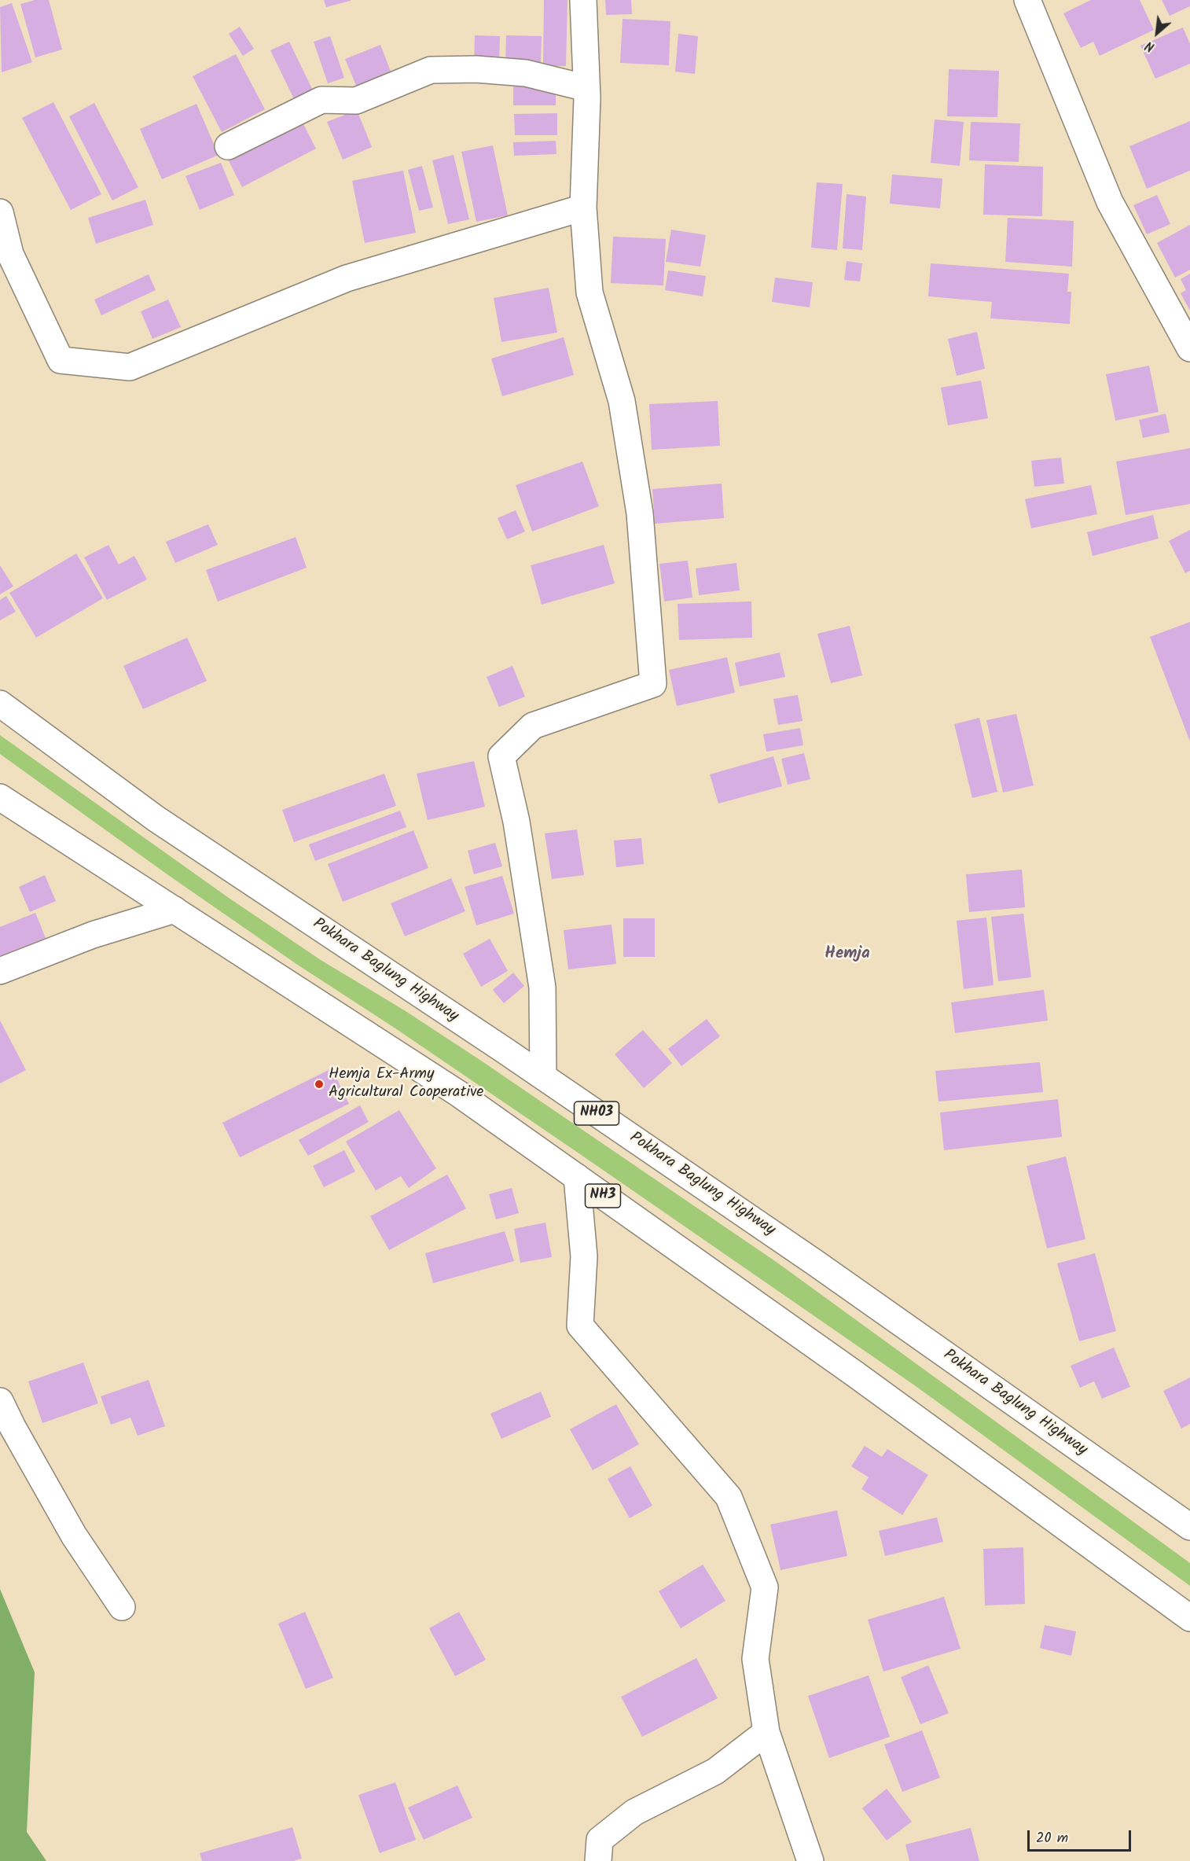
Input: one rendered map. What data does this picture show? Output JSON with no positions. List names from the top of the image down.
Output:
{
  "streets": {
    "main road": ["Pokhara Baglung Highway", "NH03", "NH3"]
  },
  "districts": ["Hemja"],
  "places": ["Hemja Ex-Army Agricultural Cooperative"],
  "scale_bar": "20 m",
  "north": "bottom left"
}
